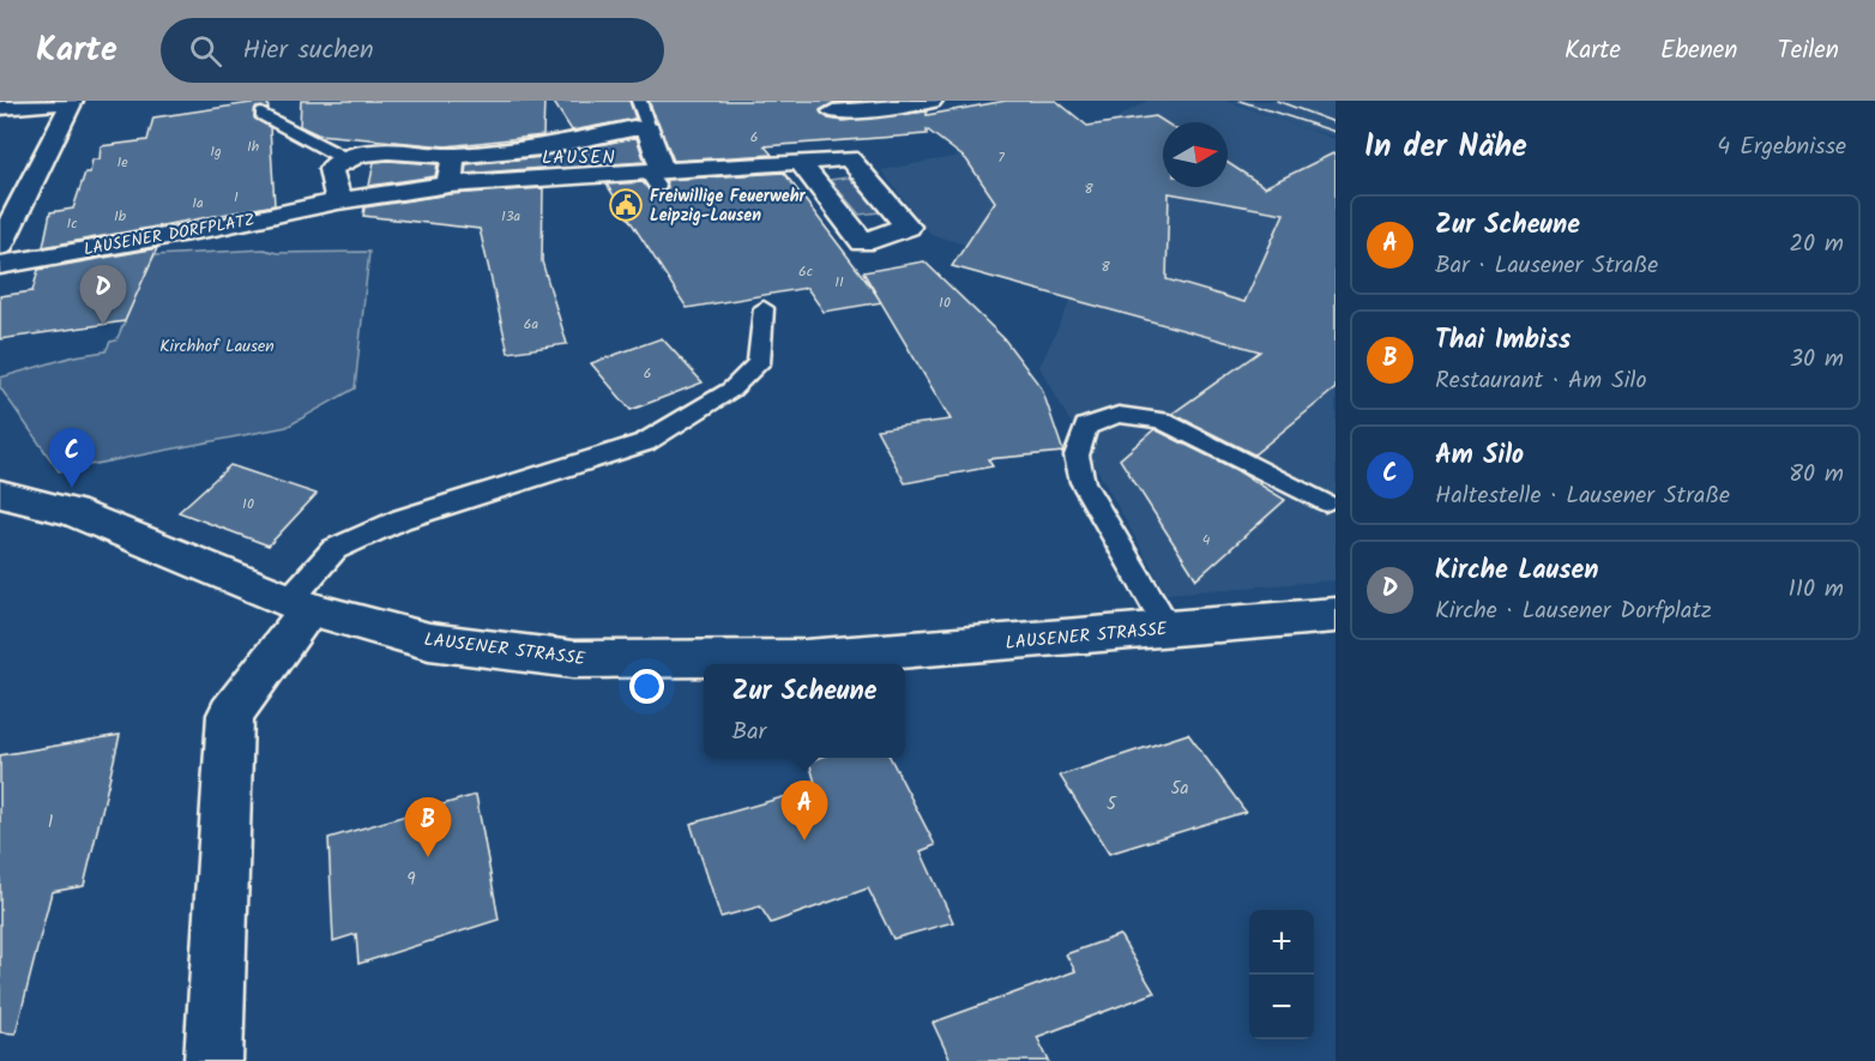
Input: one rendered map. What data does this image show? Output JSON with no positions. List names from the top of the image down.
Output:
{
  "streets": {
    "street": ["LAUSENER DORFPLATZ", "LAUSENER STRASSE"]
  },
  "districts": ["LAUSEN"],
  "parks": ["Kirchhof Lausen"],
  "places": {
    "public building": ["Freiwillige Feuerwehr Leipzig-Lausen"]
  },
  "house_numbers": [
    "6",
    "1h",
    "1g",
    "7",
    "1e",
    "8",
    "1",
    "1a",
    "1b",
    "13a",
    "1c",
    "8",
    "6c",
    "11",
    "10",
    "6a",
    "6",
    "10",
    "4",
    "5a",
    "5",
    "1",
    "9"
  ],
  "north": "right",
  "page": {
    "header": "Karte",
    "search": "Hier suchen",
    "nav": ["Karte", "Ebenen", "Teilen"],
    "heading": ["In der Nähe", "4 Ergebnisse"],
    "list": [
      {
        "mark": "A",
        "name": "Zur Scheune",
        "note": "Bar · Lausener Straße",
        "value": "20 m"
      },
      {
        "mark": "B",
        "name": "Thai Imbiss",
        "note": "Restaurant · Am Silo",
        "value": "30 m"
      },
      {
        "mark": "C",
        "name": "Am Silo",
        "note": "Haltestelle · Lausener Straße",
        "value": "80 m"
      },
      {
        "mark": "D",
        "name": "Kirche Lausen",
        "note": "Kirche · Lausener Dorfplatz",
        "value": "110 m"
      }
    ],
    "pins": [
      "D",
      "C",
      "A",
      "B"
    ],
    "popup": ["Zur Scheune", "Bar"],
    "map_buttons": ["+", "−"]
  }
}
